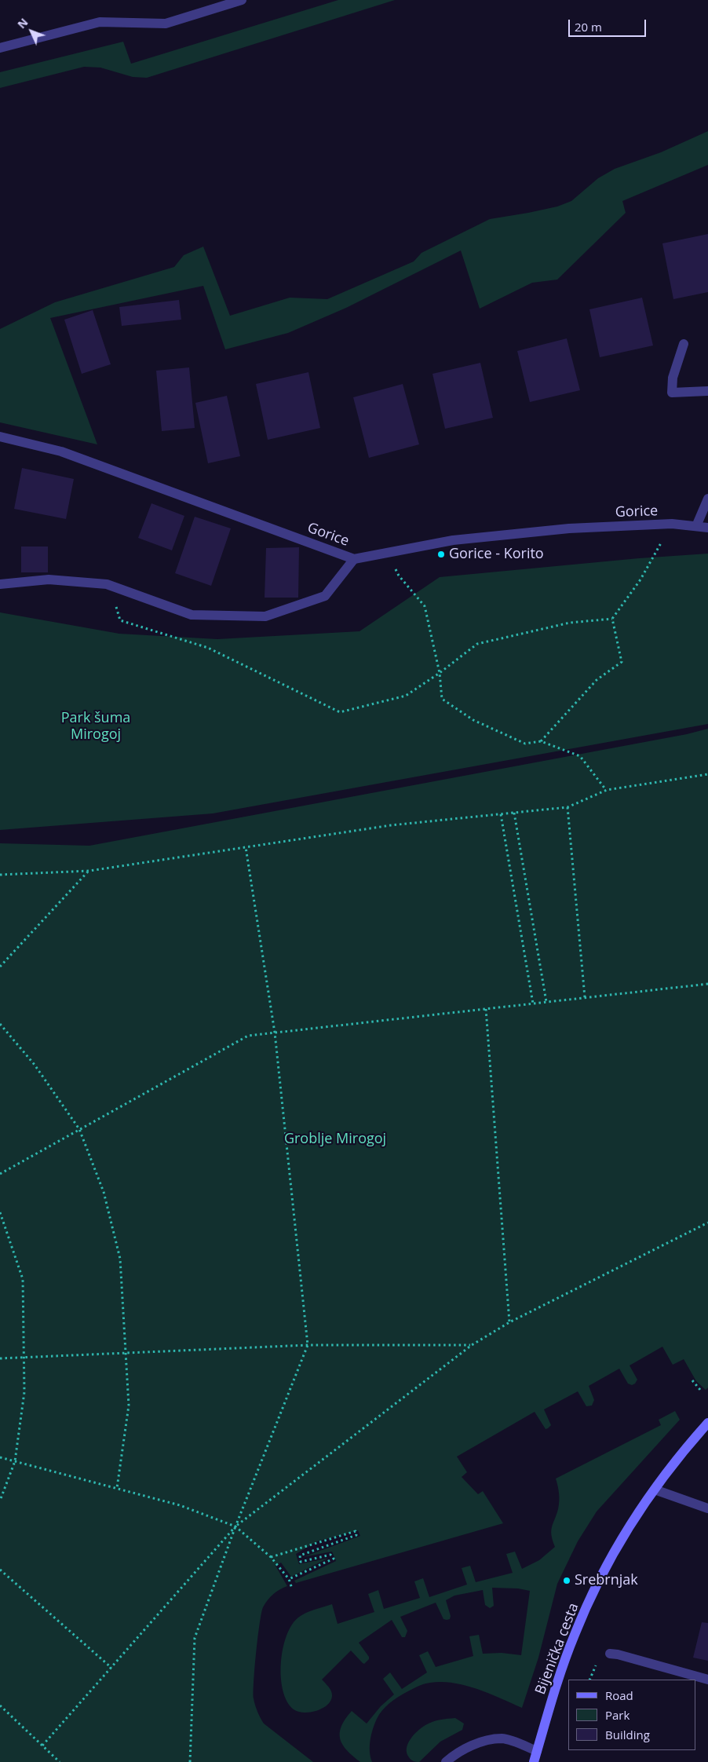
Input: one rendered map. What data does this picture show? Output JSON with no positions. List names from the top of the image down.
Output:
{
  "streets": {
    "main road": ["Bijenička cesta"],
    "street": ["Gorice"]
  },
  "parks": ["Park šuma Mirogoj", "Groblje Mirogoj"],
  "places": ["Gorice - Korito", "Srebrnjak"],
  "legend": ["Road", "Park", "Building"],
  "scale_bar": "20 m",
  "north": "top left"
}
